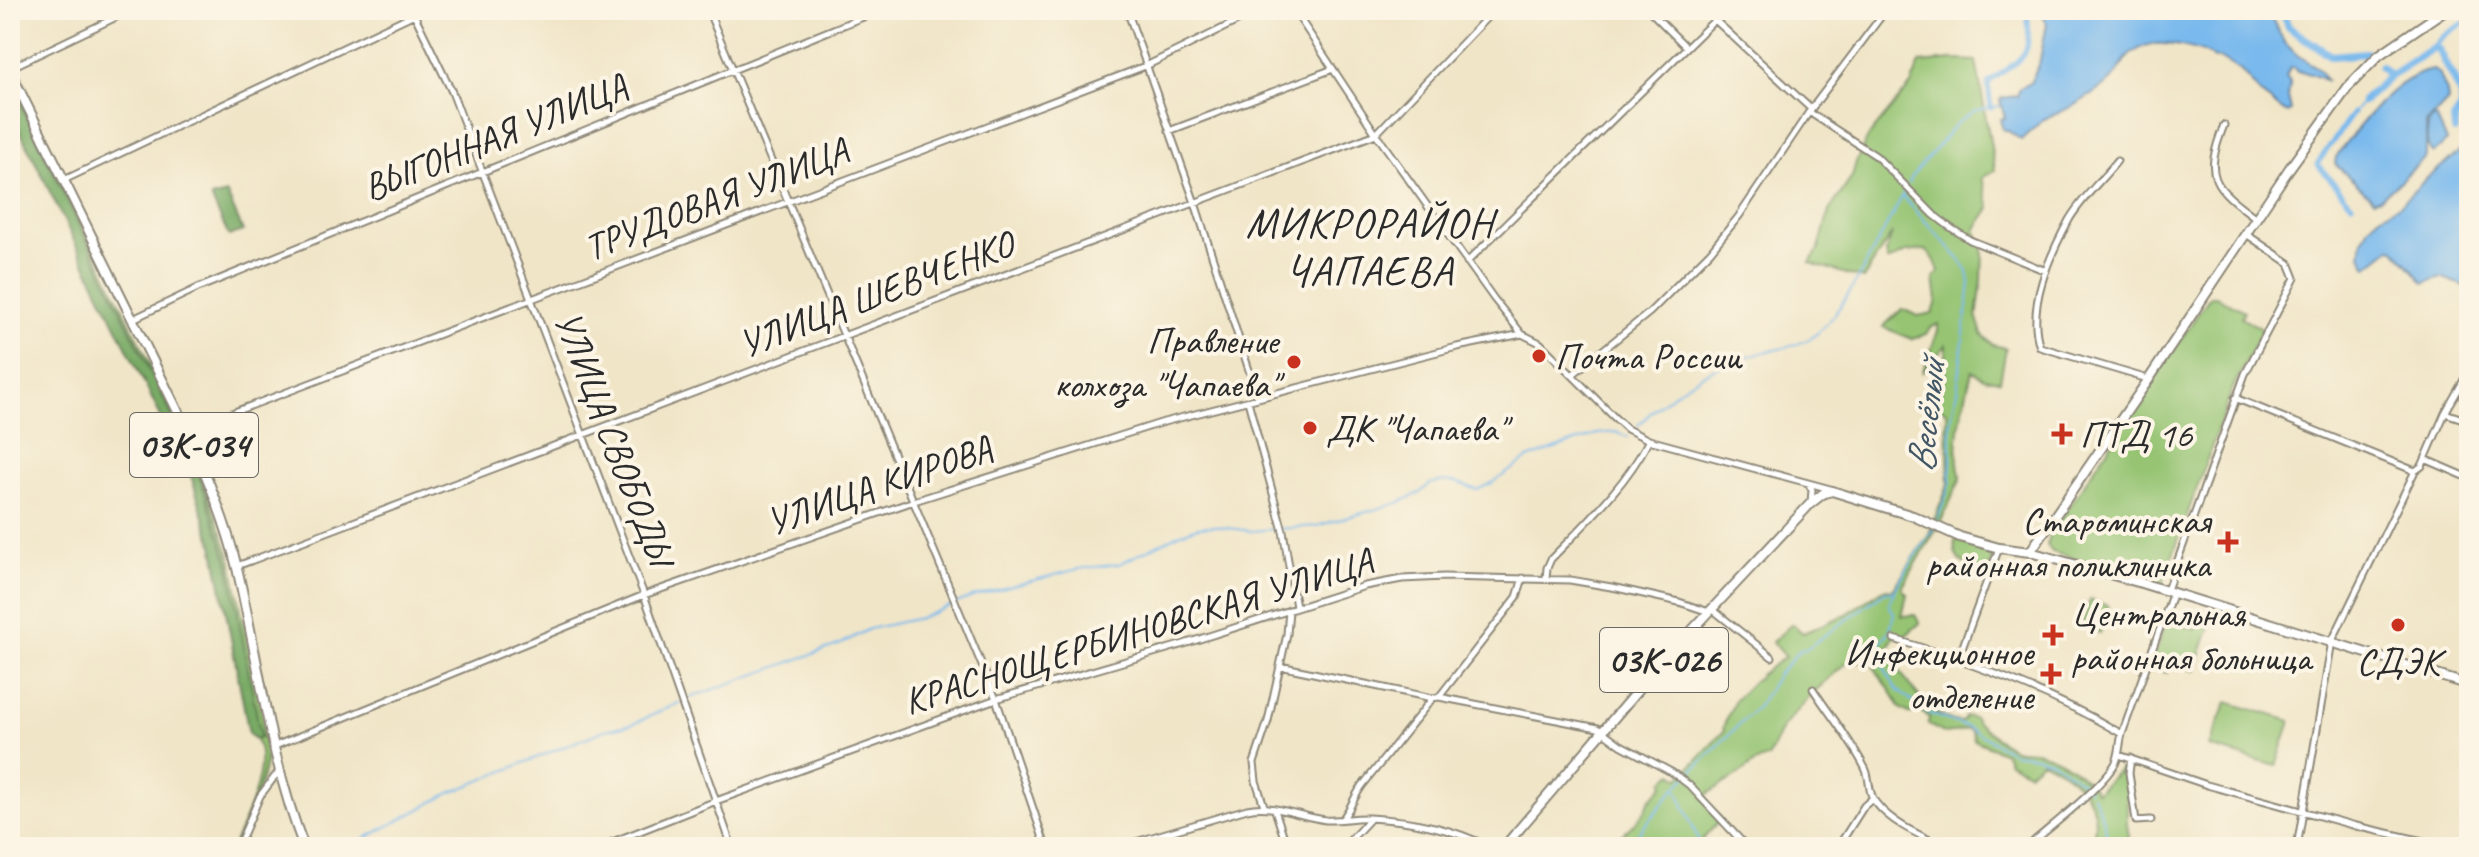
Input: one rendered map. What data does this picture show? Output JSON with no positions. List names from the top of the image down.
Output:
{
  "streets": {
    "main road": ["03К-034", "03К-026"],
    "street": [
      "ВЫГОННАЯ УЛИЦА",
      "ТРУДОВАЯ УЛИЦА",
      "УЛИЦА ШЕВЧЕНКО",
      "УЛИЦА СВОБОДЫ",
      "УЛИЦА КИРОВА",
      "КРАСНОЩЕРБИНОВСКАЯ УЛИЦА"
    ]
  },
  "crossings": [
    ["ВЫГОННАЯ УЛИЦА", "УЛИЦА СВОБОДЫ"],
    ["ВЫГОННАЯ УЛИЦА", "03К-034"],
    ["ТРУДОВАЯ УЛИЦА", "УЛИЦА СВОБОДЫ"],
    ["ТРУДОВАЯ УЛИЦА", "03К-034"],
    ["УЛИЦА ШЕВЧЕНКО", "УЛИЦА СВОБОДЫ"],
    ["УЛИЦА ШЕВЧЕНКО", "03К-034"],
    ["УЛИЦА СВОБОДЫ", "УЛИЦА КИРОВА"],
    ["УЛИЦА СВОБОДЫ", "КРАСНОЩЕРБИНОВСКАЯ УЛИЦА"],
    ["03К-034", "УЛИЦА КИРОВА"],
    ["КРАСНОЩЕРБИНОВСКАЯ УЛИЦА", "03К-026"]
  ],
  "districts": ["МИКРОРАЙОН ЧАПАЕВА"],
  "water": ["Весёлый"],
  "places": {
    "other": [
      "Почта России",
      "Правление колхоза \"Чапаева\"",
      "ДК \"Чапаева\"",
      "СДЭК"
    ],
    "health": [
      "ПТД 16",
      "Староминская районная поликлиника",
      "Центральная районная больница",
      "Инфекционное отделение"
    ]
  }
}
